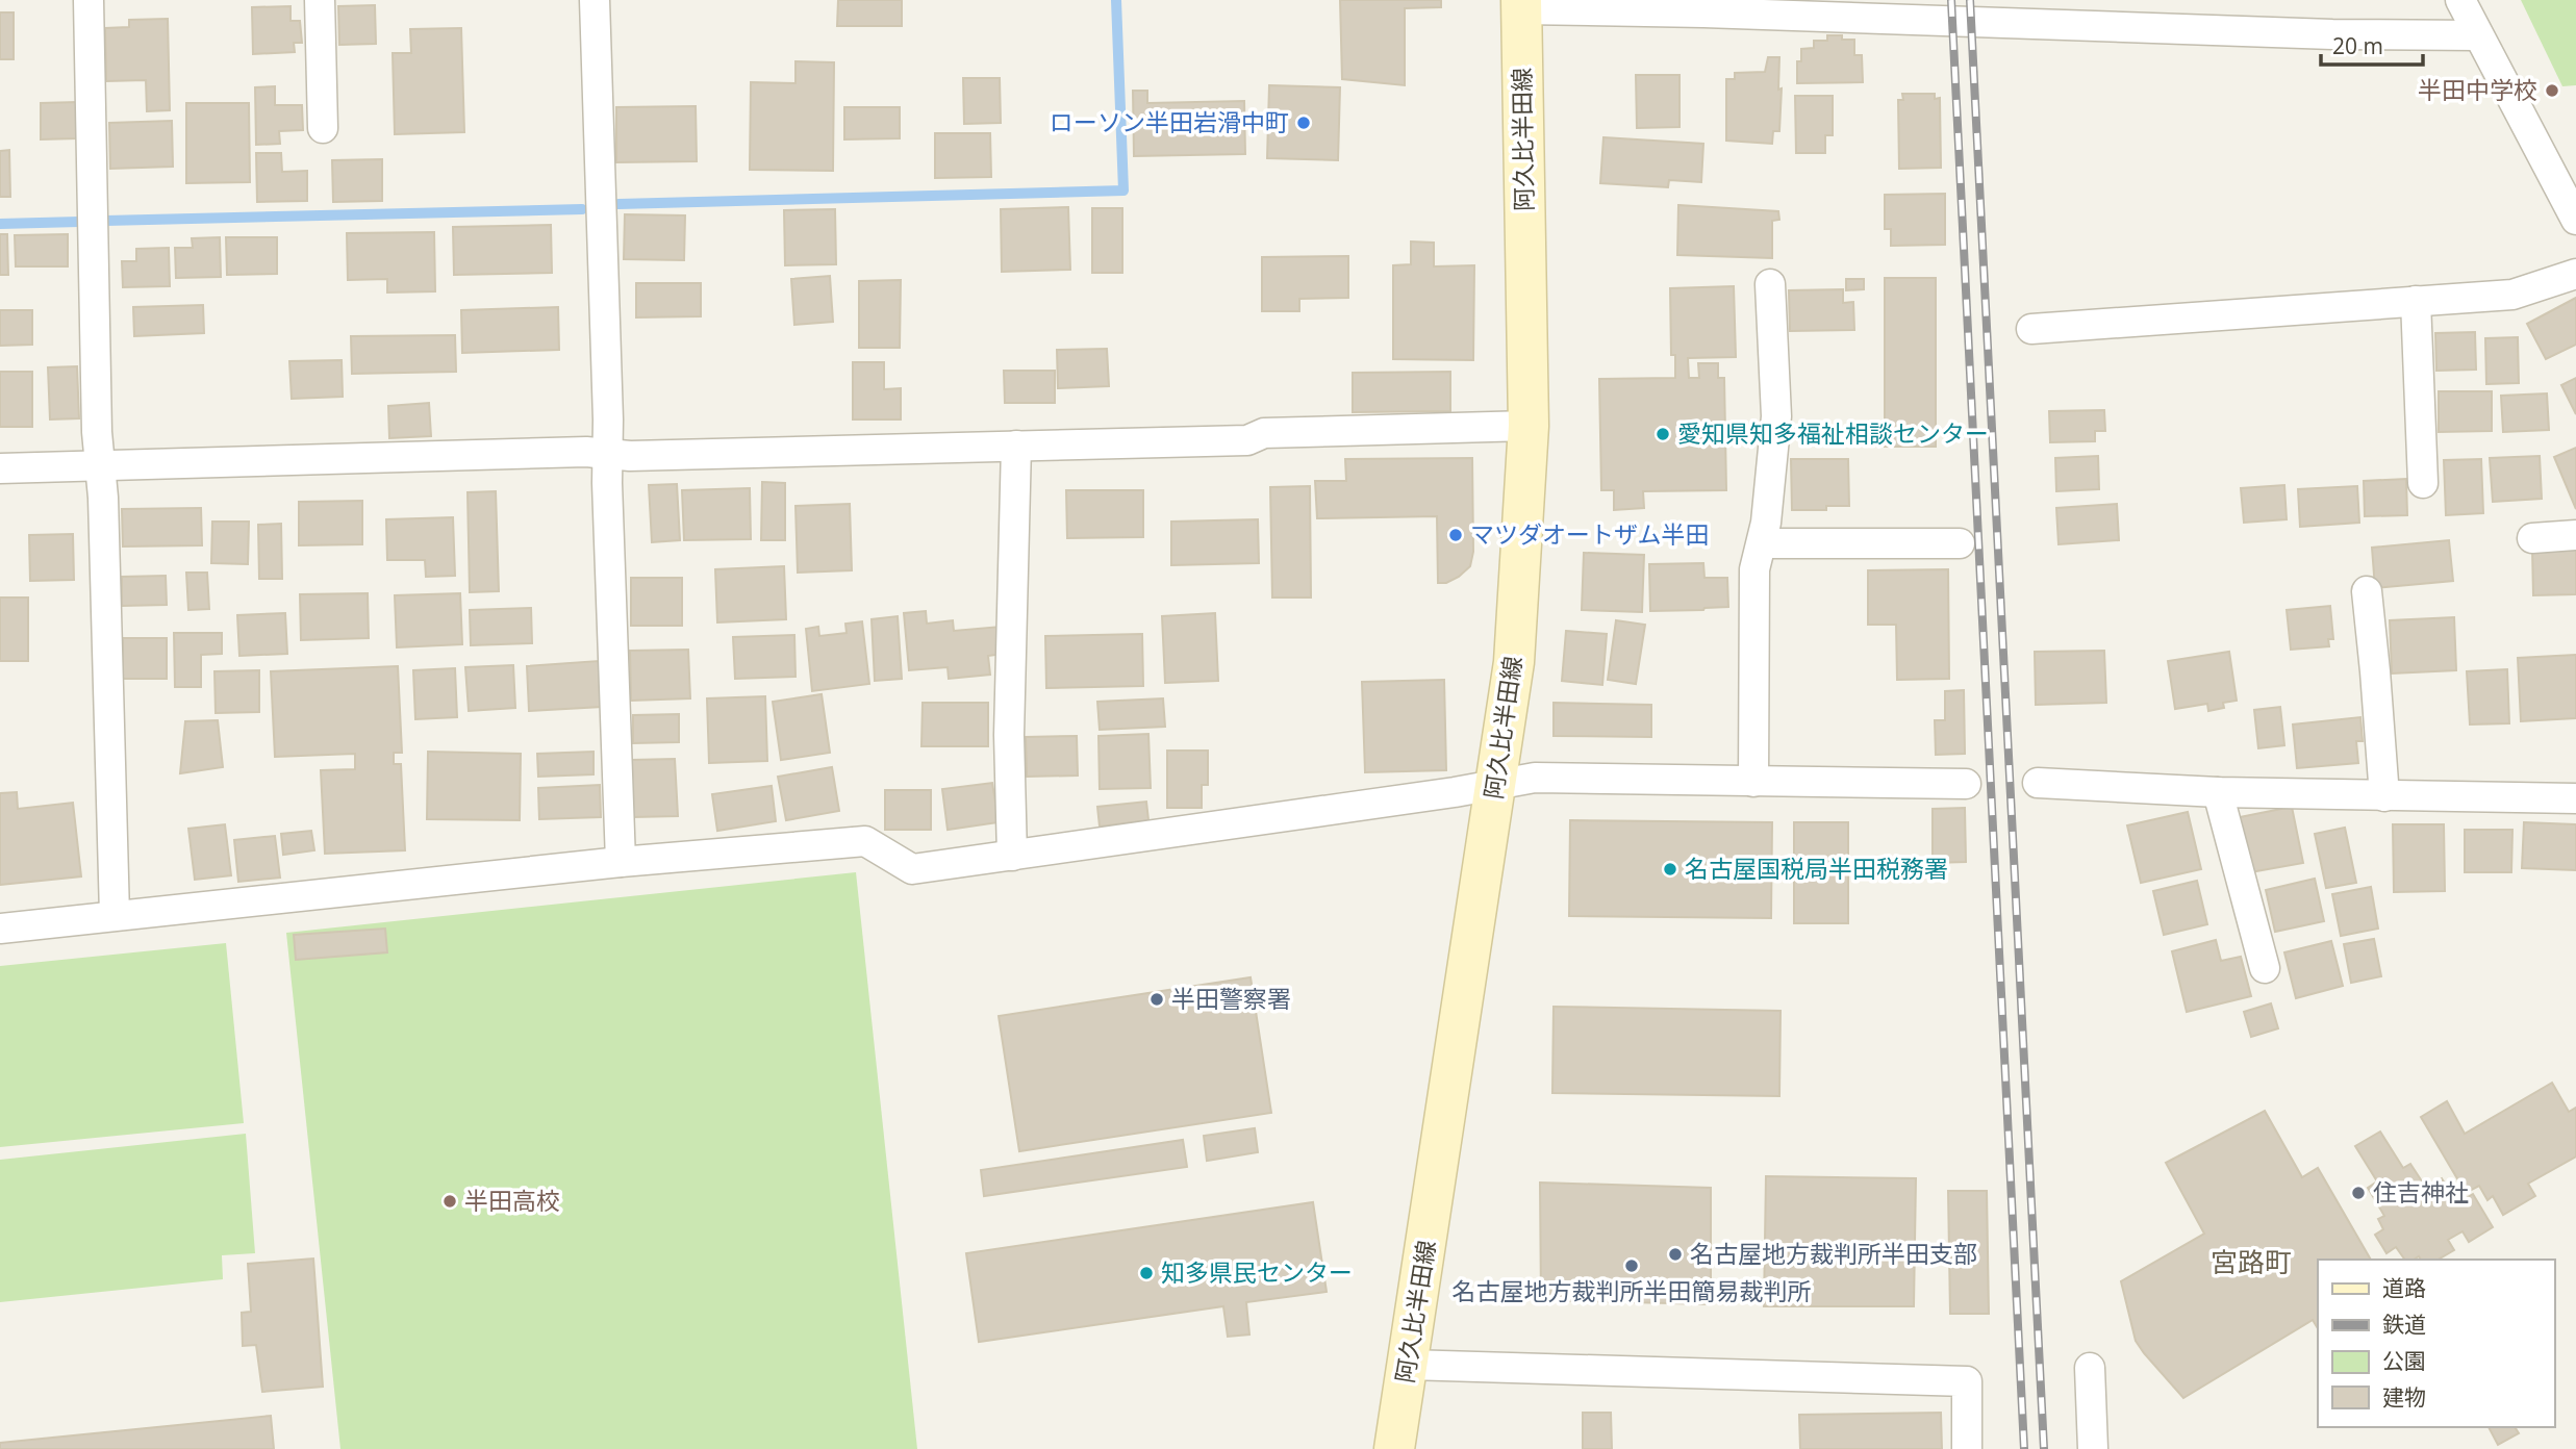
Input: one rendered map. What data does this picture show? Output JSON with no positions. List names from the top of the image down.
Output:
{
  "streets": {
    "main road": ["阿久比半田線"]
  },
  "districts": ["宮路町"],
  "places": [
    "半田中学校",
    "ローソン半田岩滑中町",
    "愛知県知多福祉相談センター",
    "マツダオートザム半田",
    "名古屋国税局半田税務署",
    "半田警察署",
    "住吉神社",
    "半田高校",
    "名古屋地方裁判所半田支部",
    "名古屋地方裁判所半田簡易裁判所",
    "知多県民センター"
  ],
  "legend": [
    "道路",
    "鉄道",
    "公園",
    "建物"
  ],
  "scale_bar": "20 m"
}
